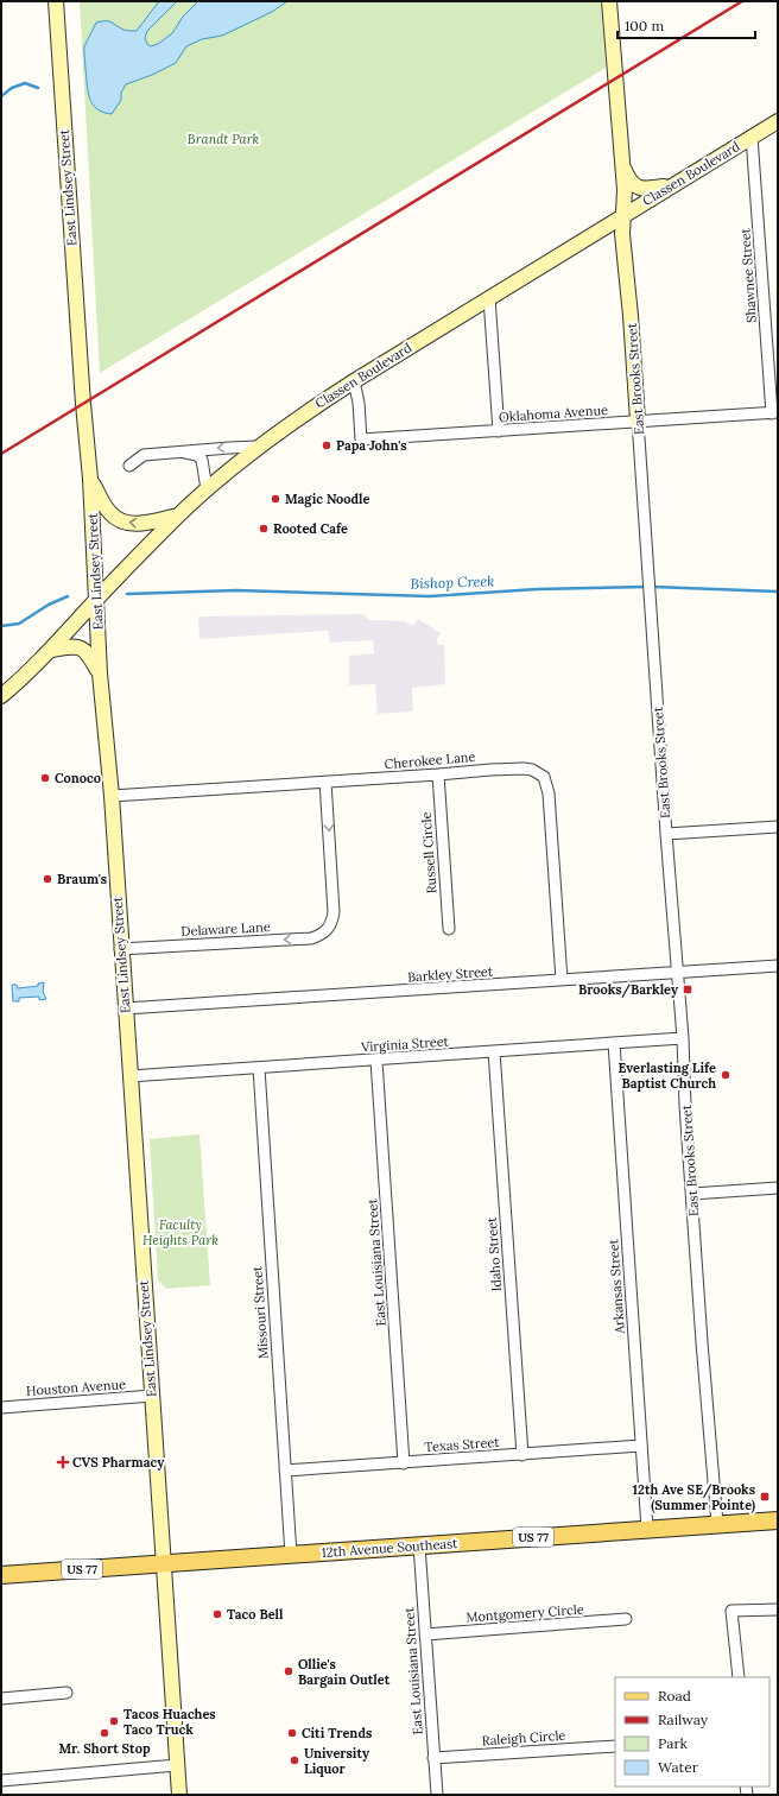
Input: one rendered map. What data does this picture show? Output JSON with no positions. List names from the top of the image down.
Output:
{
  "streets": {
    "main road": [
      "Classen Boulevard",
      "East Lindsey Street",
      "East Brooks Street",
      "US 77",
      "12th Avenue Southeast"
    ],
    "street": [
      "Shawnee Street",
      "Oklahoma Avenue",
      "Cherokee Lane",
      "Russell Circle",
      "Delaware Lane",
      "Barkley Street",
      "Virginia Street",
      "Idaho Street",
      "East Louisiana Street",
      "Arkansas Street",
      "Missouri Street",
      "Houston Avenue",
      "Texas Street",
      "Montgomery Circle",
      "Raleigh Circle"
    ]
  },
  "crossings": [
    ["Classen Boulevard", "East Lindsey Street"],
    ["Classen Boulevard", "Shawnee Street"],
    ["Classen Boulevard", "East Brooks Street"],
    ["Classen Boulevard", "Oklahoma Avenue"],
    ["East Lindsey Street", "Cherokee Lane"],
    ["East Lindsey Street", "Delaware Lane"],
    ["East Lindsey Street", "Barkley Street"],
    ["East Lindsey Street", "Virginia Street"],
    ["East Lindsey Street", "Houston Avenue"],
    ["East Lindsey Street", "12th Avenue Southeast"],
    ["Shawnee Street", "Oklahoma Avenue"],
    ["East Brooks Street", "Oklahoma Avenue"],
    ["East Brooks Street", "Barkley Street"],
    ["East Brooks Street", "Virginia Street"],
    ["East Brooks Street", "12th Avenue Southeast"],
    ["Cherokee Lane", "Russell Circle"],
    ["Cherokee Lane", "Delaware Lane"],
    ["Cherokee Lane", "Barkley Street"],
    ["Virginia Street", "Idaho Street"],
    ["Virginia Street", "East Louisiana Street"],
    ["Virginia Street", "Arkansas Street"],
    ["Virginia Street", "Missouri Street"],
    ["Idaho Street", "Texas Street"],
    ["East Louisiana Street", "Texas Street"],
    ["East Louisiana Street", "12th Avenue Southeast"],
    ["East Louisiana Street", "Montgomery Circle"],
    ["East Louisiana Street", "Raleigh Circle"],
    ["Arkansas Street", "Texas Street"],
    ["Arkansas Street", "12th Avenue Southeast"],
    ["Missouri Street", "Texas Street"],
    ["Missouri Street", "12th Avenue Southeast"]
  ],
  "water": ["Bishop Creek"],
  "parks": ["Brandt Park", "Faculty Heights Park"],
  "places": {
    "other": [
      "Papa John's",
      "Magic Noodle",
      "Rooted Cafe",
      "Conoco",
      "Braum's",
      "Everlasting Life Baptist Church",
      "Taco Bell",
      "Ollie's Bargain Outlet",
      "Tacos Huaches Taco Truck",
      "Mr. Short Stop",
      "Citi Trends",
      "University Liquor"
    ],
    "transit": ["Brooks/Barkley", "12th Ave SE/Brooks (Summer Pointe)"],
    "health": ["CVS Pharmacy"]
  },
  "legend": [
    "Road",
    "Railway",
    "Park",
    "Water"
  ],
  "scale_bar": "100 m"
}
